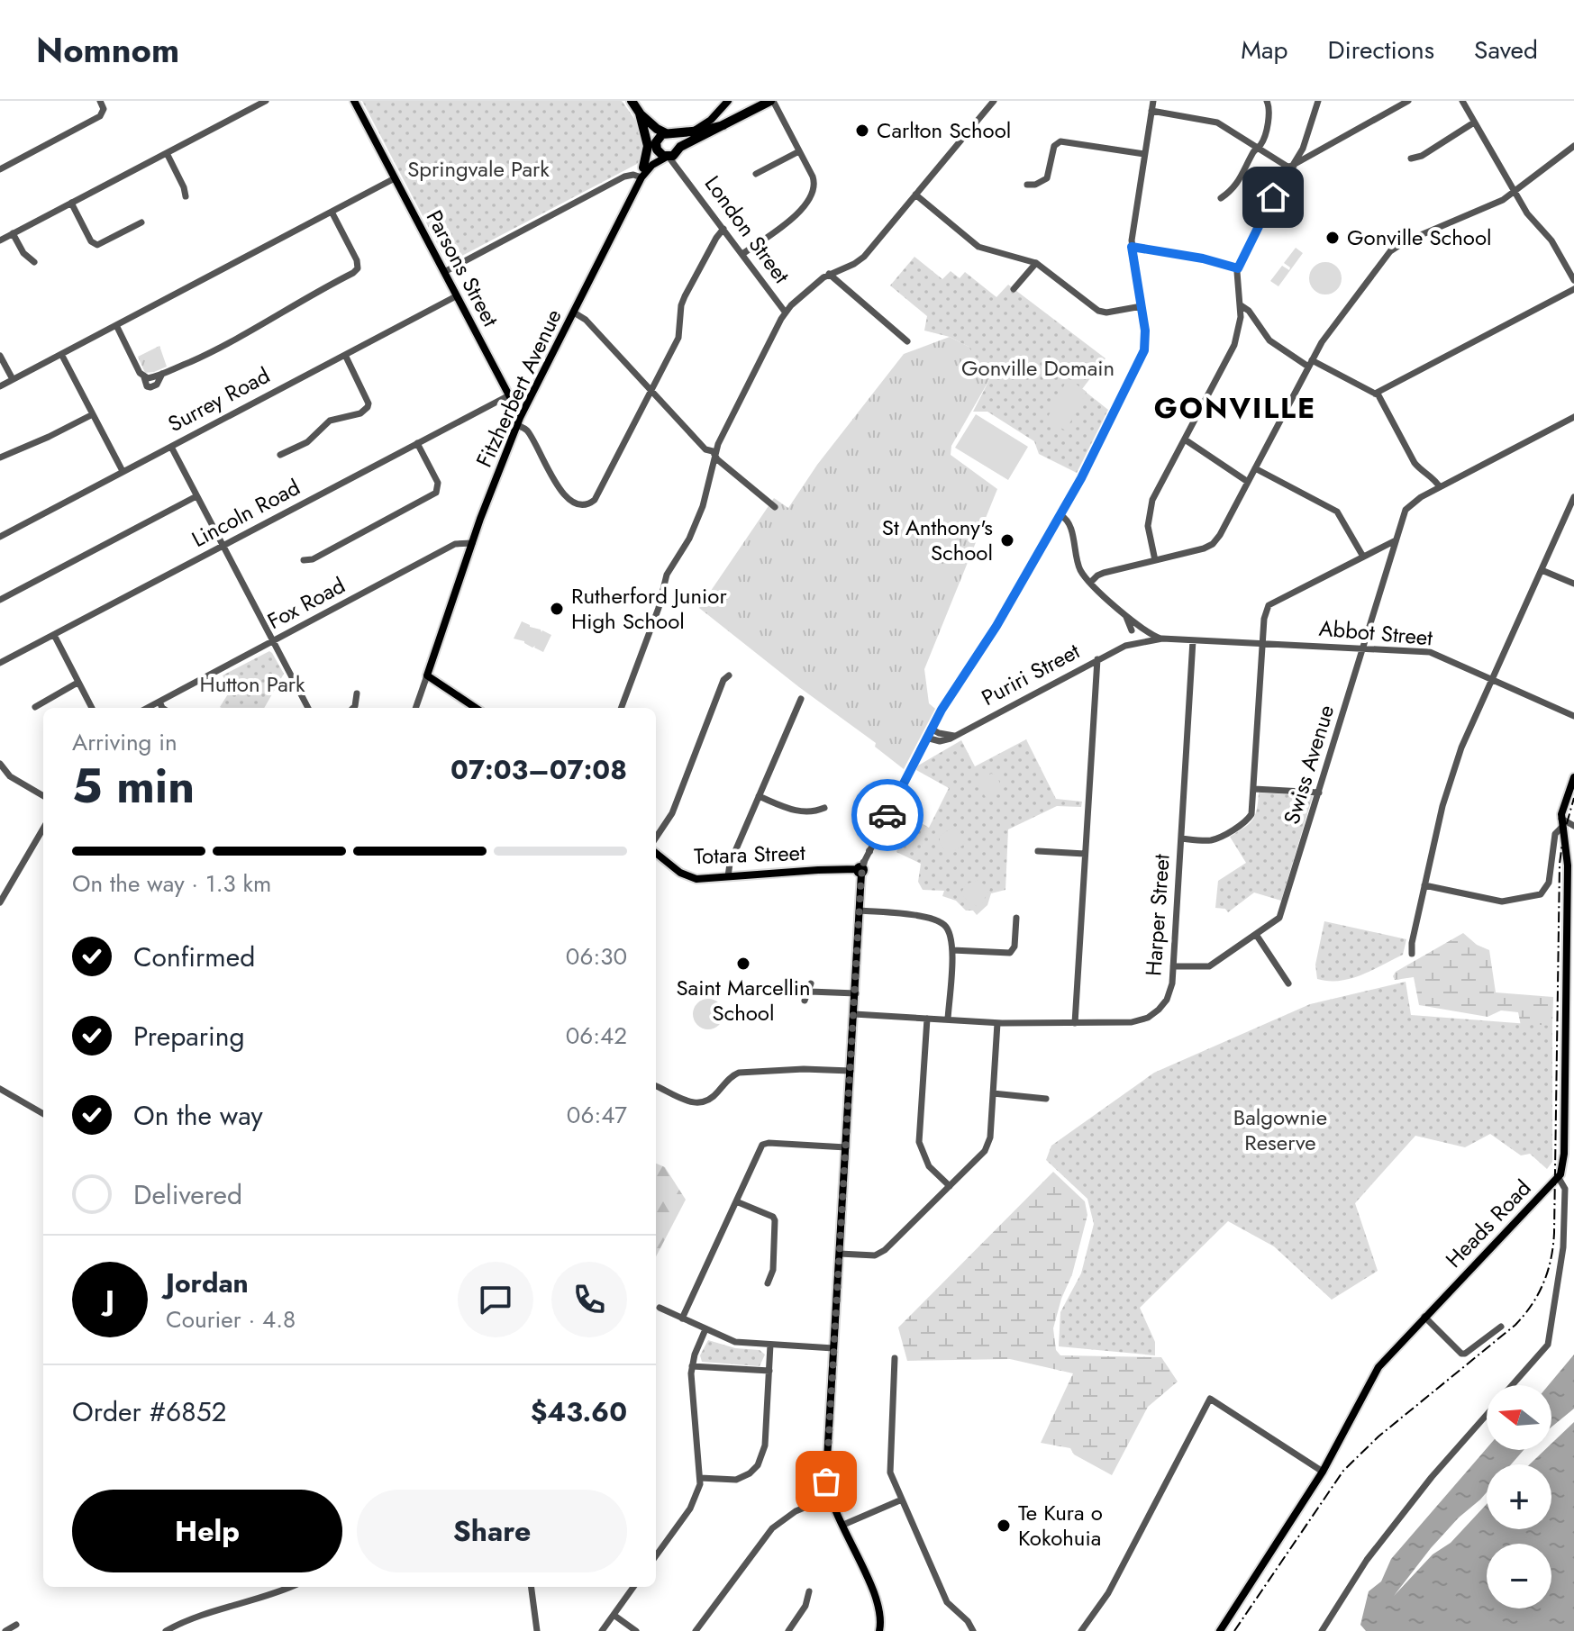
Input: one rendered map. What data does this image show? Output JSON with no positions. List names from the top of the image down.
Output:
{
  "streets": {
    "main road": [
      "Parsons Street",
      "Fitzherbert Avenue",
      "Totara Street",
      "Heads Road"
    ],
    "street": [
      "London Street",
      "Surrey Road",
      "Lincoln Road",
      "Fox Road",
      "Abbot Street",
      "Puriri Street",
      "Swiss Avenue",
      "Harper Street"
    ]
  },
  "crossings": [
    ["London Street", "Fitzherbert Avenue"],
    ["Parsons Street", "Fitzherbert Avenue"],
    ["Parsons Street", "Surrey Road"],
    ["Parsons Street", "Lincoln Road"],
    ["Fitzherbert Avenue", "Fox Road"],
    ["Abbot Street", "Puriri Street"],
    ["Abbot Street", "Swiss Avenue"],
    ["Abbot Street", "Harper Street"],
    ["Swiss Avenue", "Harper Street"]
  ],
  "districts": ["GONVILLE"],
  "parks": [
    "Springvale Park",
    "Gonville Domain",
    "Hutton Park",
    "Balgownie Reserve"
  ],
  "places": [
    "Carlton School",
    "Gonville School",
    "St Anthony's School",
    "Rutherford Junior High School",
    "Saint Marcellin School",
    "Te Kura o Kokohuia"
  ],
  "north": "left",
  "page": {
    "header": "Nomnom",
    "nav": ["Map", "Directions", "Saved"],
    "heading": ["5 min", "Arriving in", "07:03–07:08"],
    "panel": [
      "Jordan",
      "Courier · 4.8",
      "Order #6852",
      "$43.60"
    ],
    "bar": "On the way · 1.3 km",
    "list": [
      ["Confirmed", "06:30"],
      ["Preparing", "06:42"],
      ["On the way", "06:47"],
      "Delivered"
    ],
    "round": "J",
    "map_buttons": ["+", "−"],
    "buttons": ["Help", "Share"]
  }
}
